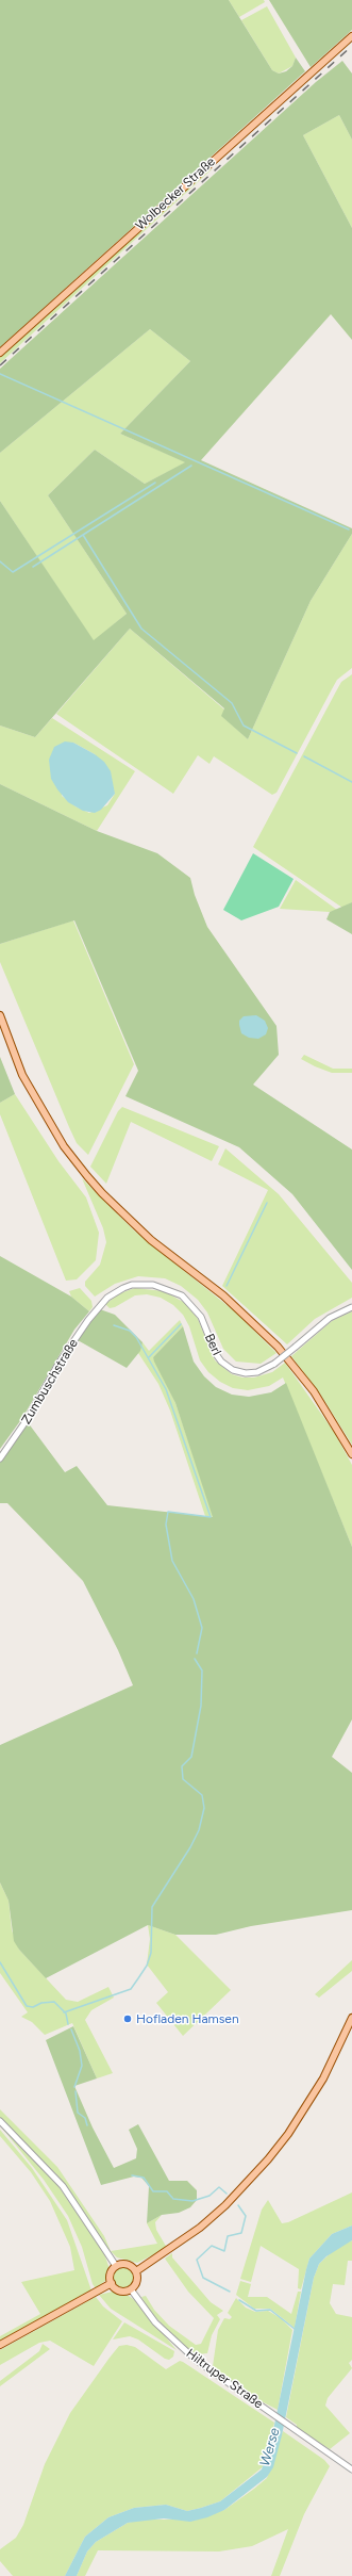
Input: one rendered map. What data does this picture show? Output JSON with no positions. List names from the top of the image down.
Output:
{
  "streets": {
    "main road": ["Wolbecker Straße"],
    "street": ["Berl", "Zumbuschstraße", "Hiltruper Straße"]
  },
  "crossings": [
    ["Berl", "Zumbuschstraße"]
  ],
  "water": ["Werse"],
  "places": ["Hofladen Hamsen"]
}
